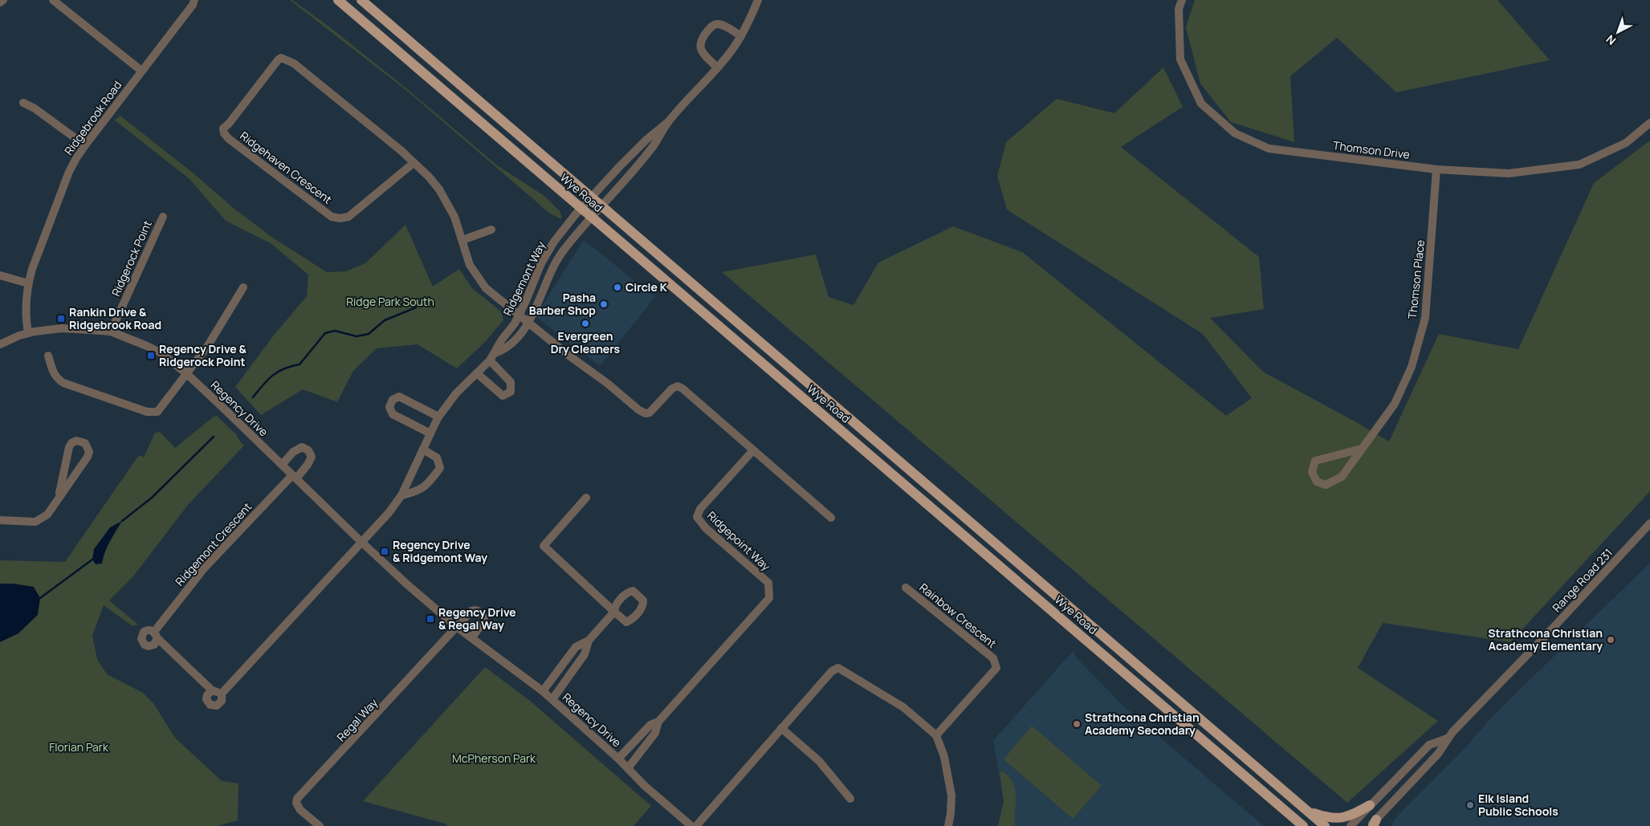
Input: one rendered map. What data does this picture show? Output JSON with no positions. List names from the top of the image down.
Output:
{
  "streets": {
    "main road": ["Wye Road"],
    "street": [
      "Ridgebrook Road",
      "Thomson Drive",
      "Ridgehaven Crescent",
      "Ridgerock Point",
      "Ridgemont Way",
      "Thomson Place",
      "Regency Drive",
      "Ridgepoint Way",
      "Ridgemont Crescent",
      "Range Road 231",
      "Rainbow Crescent",
      "Regal Way"
    ]
  },
  "crossings": [
    ["Ridgebrook Road", "Regency Drive"],
    ["Thomson Drive", "Thomson Place"],
    ["Ridgehaven Crescent", "Ridgemont Way"],
    ["Wye Road", "Ridgemont Way"],
    ["Ridgerock Point", "Regency Drive"],
    ["Ridgemont Way", "Regency Drive"],
    ["Regency Drive", "Ridgepoint Way"],
    ["Regency Drive", "Ridgemont Crescent"],
    ["Regency Drive", "Regal Way"]
  ],
  "parks": ["Ridge Park South", "Florian Park", "McPherson Park"],
  "places": {
    "other": [
      "Circle K",
      "Pasha Barber Shop",
      "Evergreen Dry Cleaners",
      "Strathcona Christian Academy Elementary",
      "Strathcona Christian Academy Secondary",
      "Elk Island Public Schools"
    ],
    "transit": [
      "Rankin Drive & Ridgebrook Road",
      "Regency Drive & Ridgerock Point",
      "Regency Drive & Ridgemont Way",
      "Regency Drive & Regal Way"
    ]
  },
  "north": "bottom left"
}
